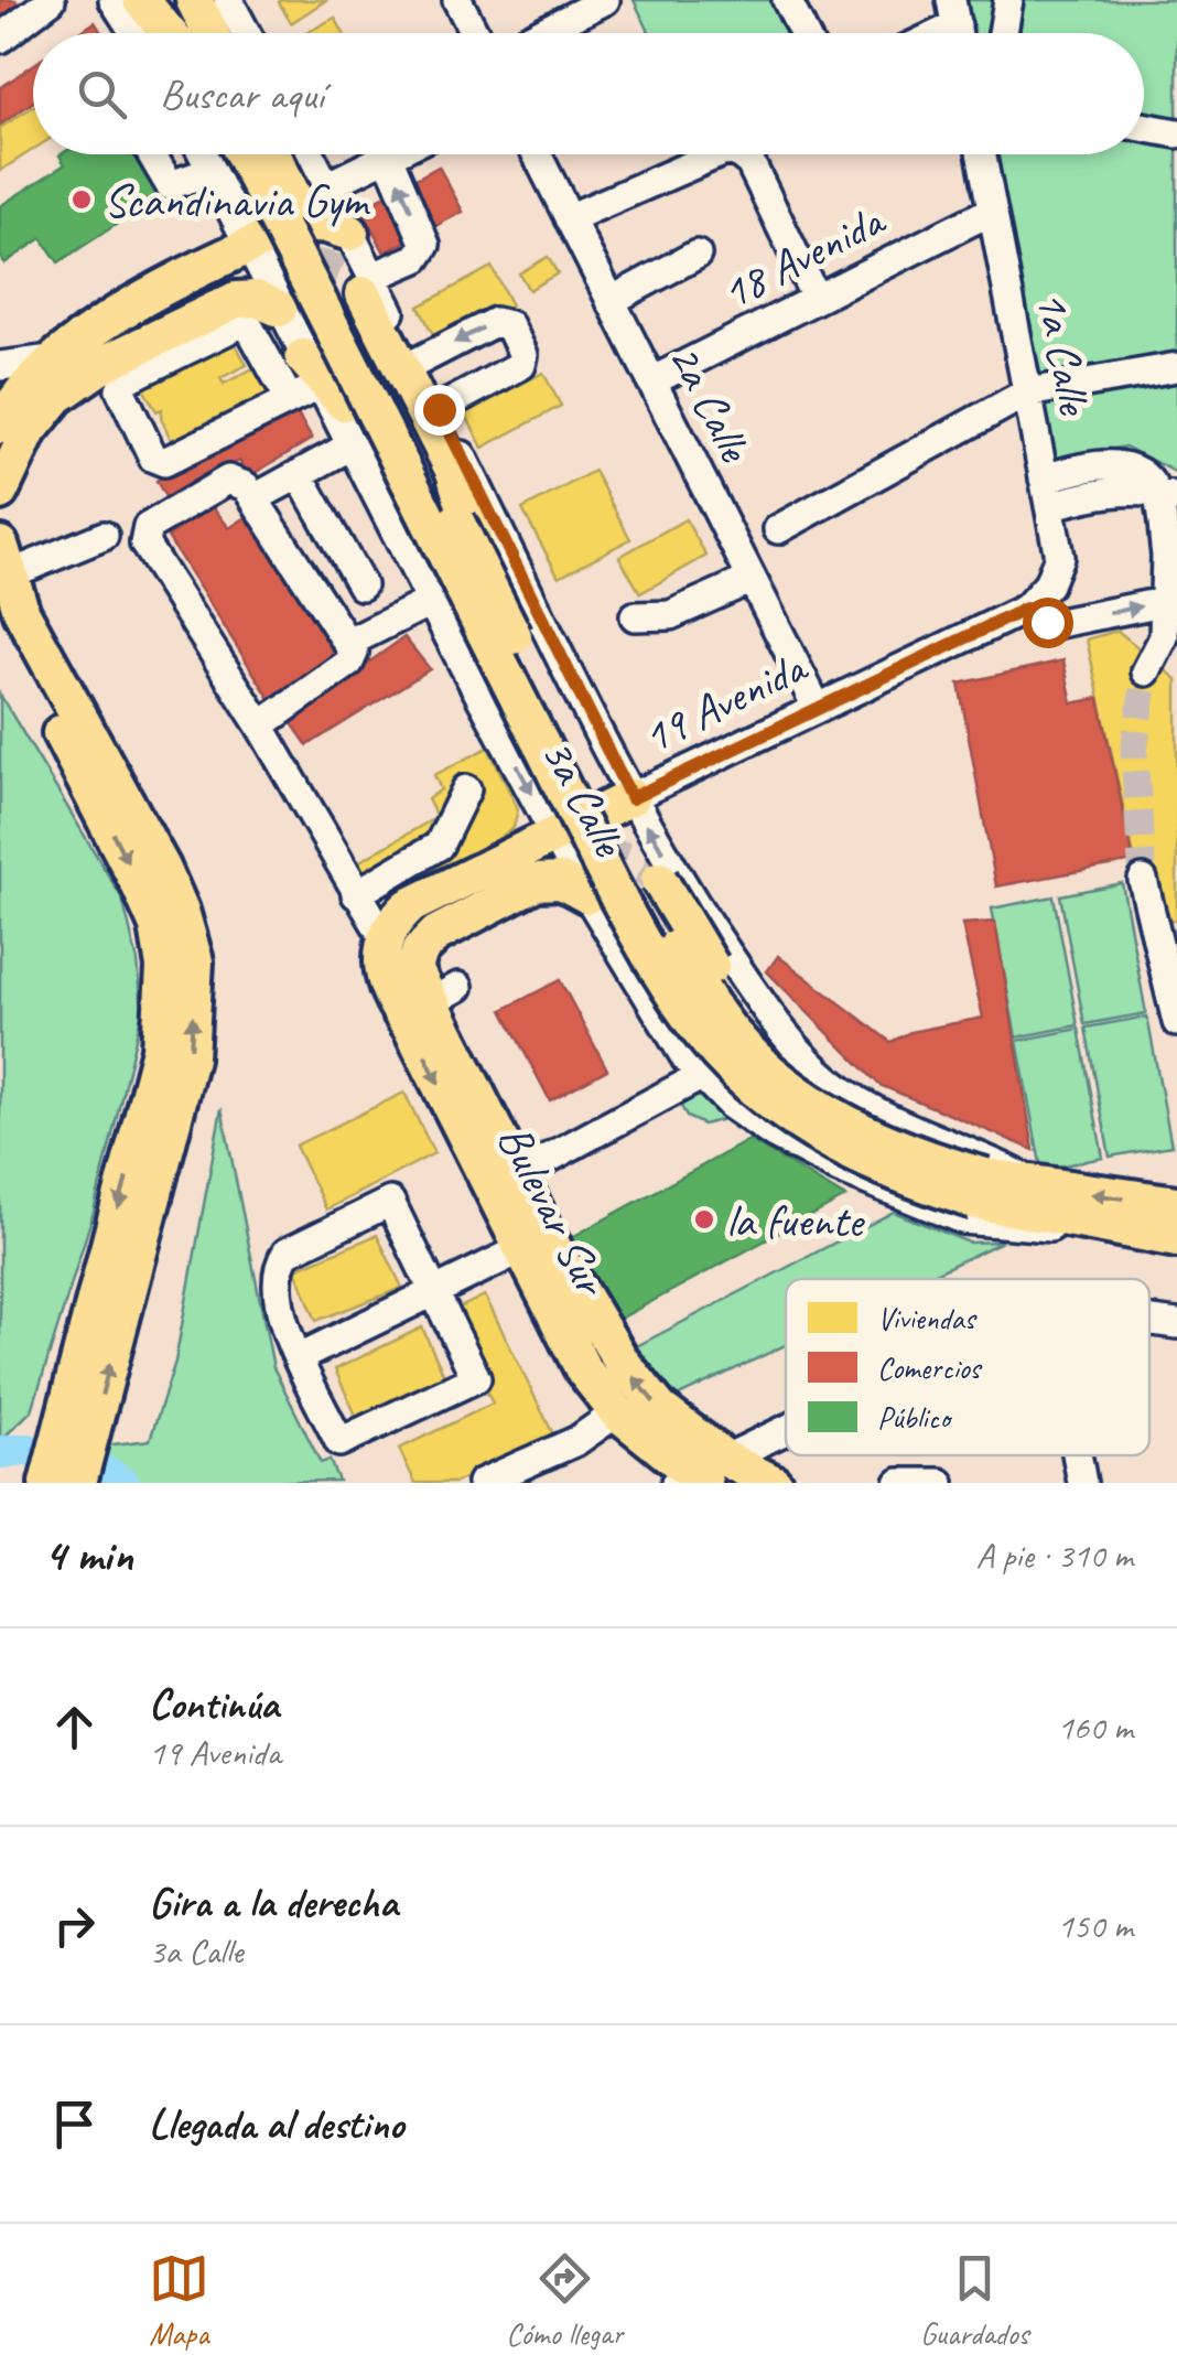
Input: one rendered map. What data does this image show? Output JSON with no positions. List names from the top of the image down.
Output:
{
  "streets": {
    "main road": ["19 Avenida", "Bulevar Sur"],
    "street": [
      "18 Avenida",
      "1a Calle",
      "2a Calle",
      "3a Calle"
    ]
  },
  "crossings": [
    ["18 Avenida", "1a Calle"],
    ["18 Avenida", "2a Calle"],
    ["1a Calle", "19 Avenida"],
    ["2a Calle", "19 Avenida"],
    ["19 Avenida", "3a Calle"],
    ["19 Avenida", "Bulevar Sur"]
  ],
  "places": ["Scandinavia Gym", "la fuente"],
  "legend": ["Viviendas", "Comercios", "Público"],
  "page": {
    "search": "Buscar aquí",
    "heading": ["4 min", "A pie · 310 m"],
    "list": [
      ["Continúa", "19 Avenida", "160 m"],
      ["Gira a la derecha", "3a Calle", "150 m"],
      "Llegada al destino"
    ],
    "nav": ["Mapa", "Cómo llegar", "Guardados"]
  }
}
